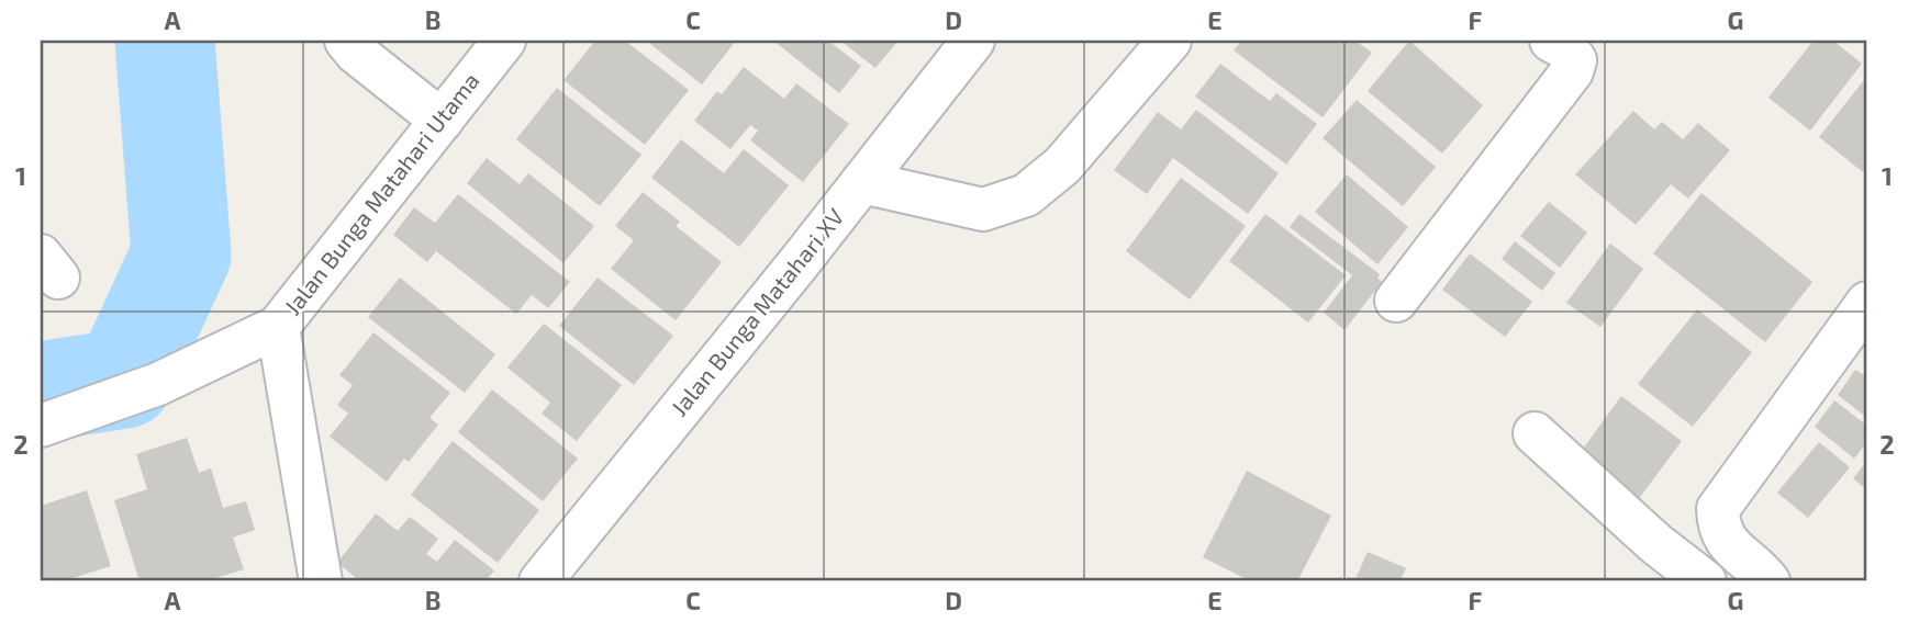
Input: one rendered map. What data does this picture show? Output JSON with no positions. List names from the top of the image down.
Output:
{
  "streets": {
    "street": ["Jalan Bunga Matahari Utama", "Jalan Bunga Matahari XV"]
  },
  "grid": {
    "columns": [
      "A",
      "B",
      "C",
      "D",
      "E",
      "F",
      "G"
    ],
    "rows": ["1", "2"]
  }
}
